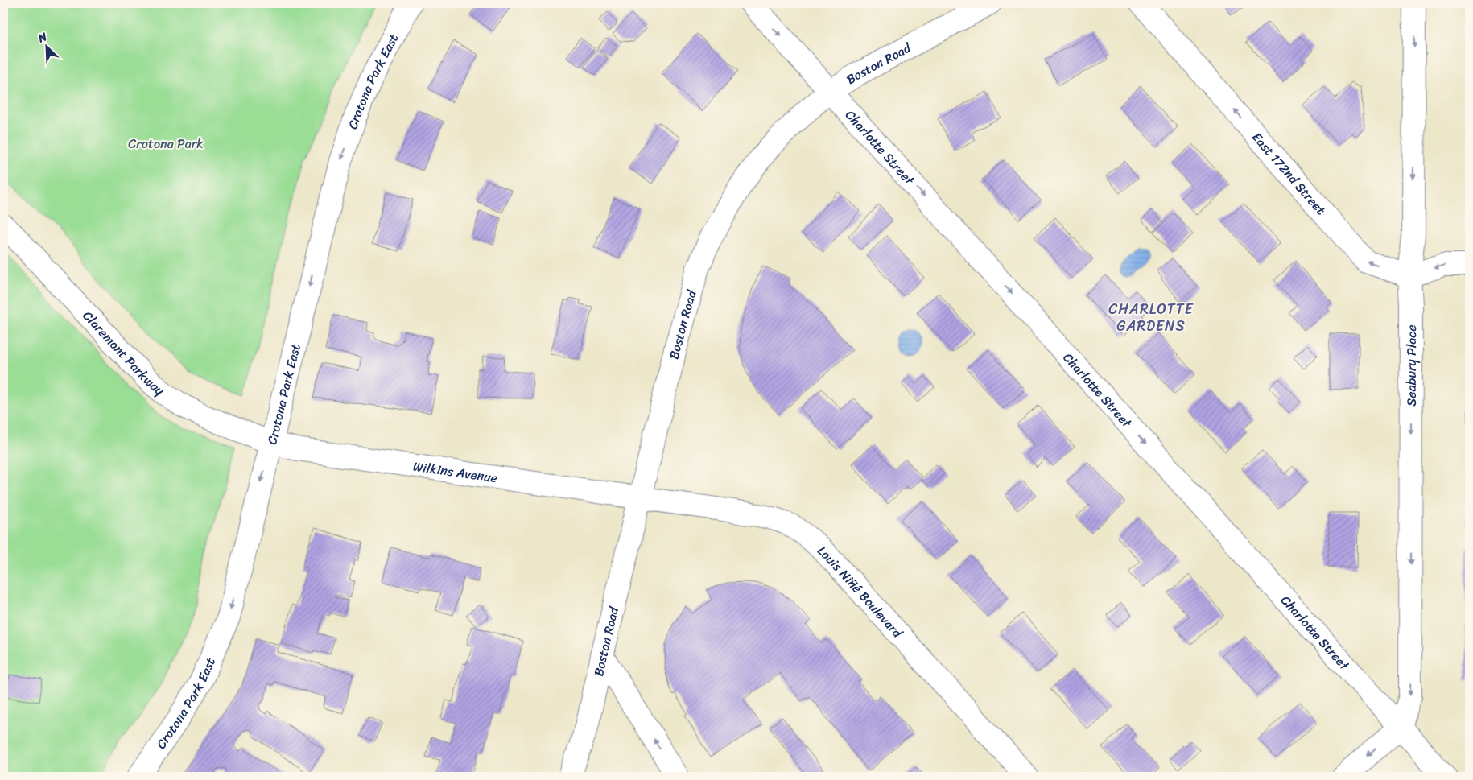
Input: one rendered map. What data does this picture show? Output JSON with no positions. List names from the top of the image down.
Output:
{
  "streets": {
    "street": [
      "Boston Road",
      "Crotona Park East",
      "Charlotte Street",
      "East 172nd Street",
      "Claremont Parkway",
      "Seabury Place",
      "Wilkins Avenue",
      "Louis Niñé Boulevard"
    ]
  },
  "crossings": [
    ["Boston Road", "Charlotte Street"],
    ["Boston Road", "Wilkins Avenue"],
    ["Boston Road", "Louis Niñé Boulevard"],
    ["Crotona Park East", "Claremont Parkway"],
    ["Crotona Park East", "Wilkins Avenue"],
    ["Charlotte Street", "Seabury Place"],
    ["East 172nd Street", "Seabury Place"],
    ["Claremont Parkway", "Wilkins Avenue"],
    ["Wilkins Avenue", "Louis Niñé Boulevard"]
  ],
  "one_way": [
    "Crotona Park East",
    "Charlotte Street",
    "East 172nd Street",
    "Seabury Place"
  ],
  "districts": ["CHARLOTTE GARDENS"],
  "parks": ["Crotona Park"],
  "north": "top left"
}
